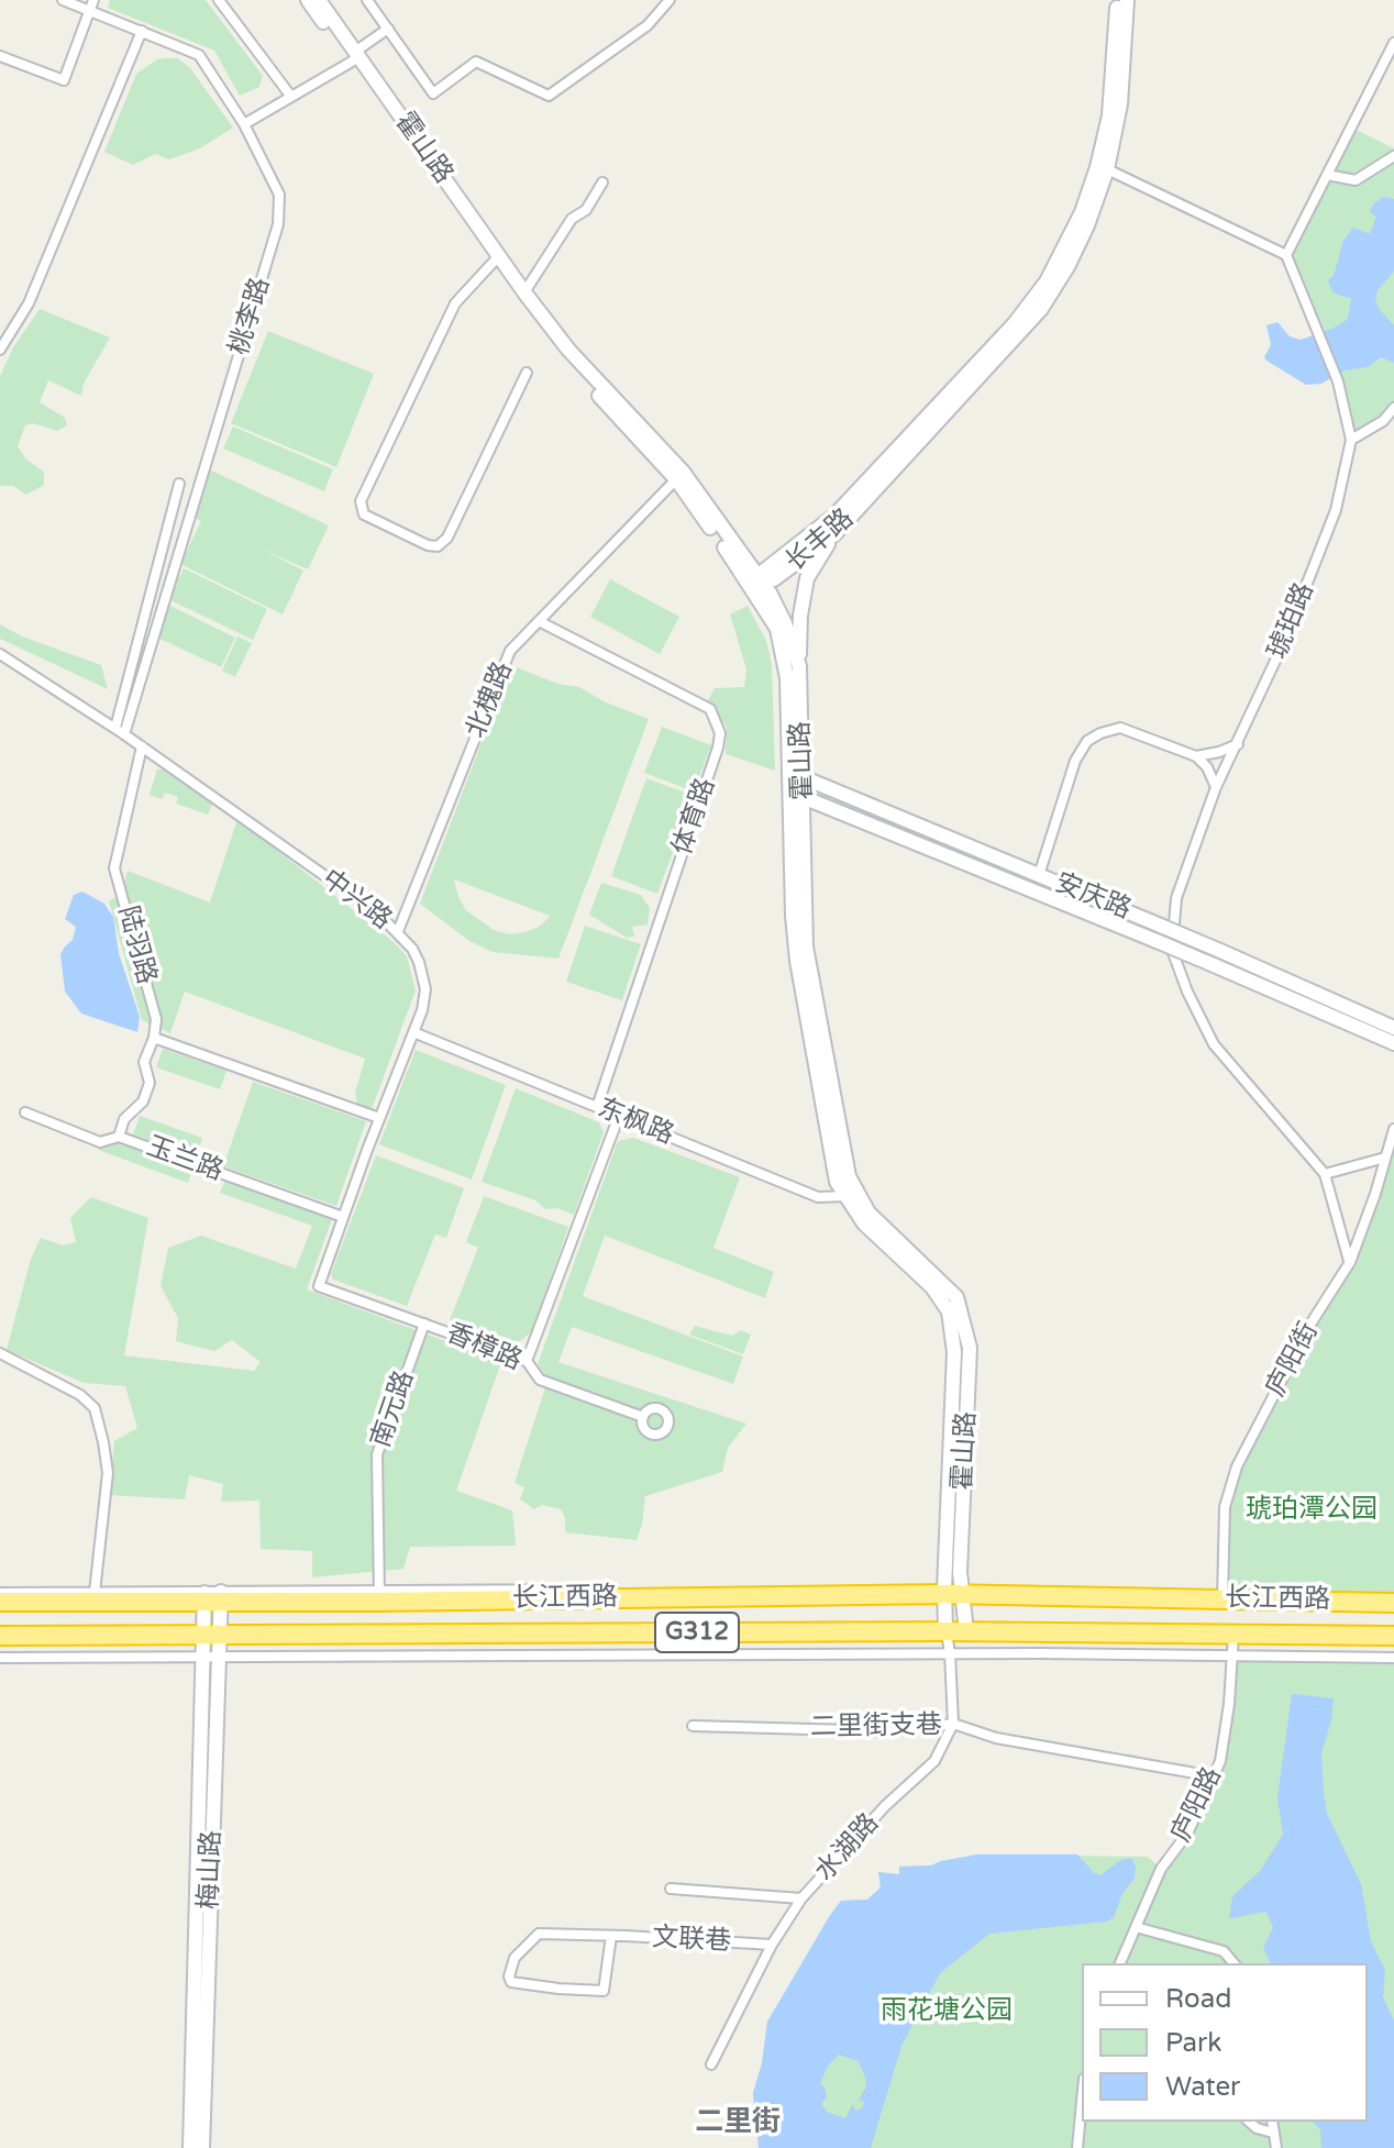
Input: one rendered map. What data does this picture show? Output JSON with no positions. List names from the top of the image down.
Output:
{
  "streets": {
    "highway": ["长江西路", "G312"],
    "main road": [
      "霍山路",
      "长丰路",
      "安庆路",
      "梅山路"
    ],
    "street": [
      "桃李路",
      "琥珀路",
      "北槐路",
      "体育路",
      "中兴路",
      "陆羽路",
      "东枫路",
      "玉兰路",
      "香樟路",
      "庐阳街",
      "南元路",
      "二里街支巷",
      "庐阳路",
      "水湖路",
      "文联巷"
    ]
  },
  "crossings": [
    ["霍山路", "长丰路"],
    ["霍山路", "北槐路"],
    ["霍山路", "安庆路"],
    ["霍山路", "东枫路"],
    ["霍山路", "长江西路"],
    ["桃李路", "中兴路"],
    ["北槐路", "体育路"],
    ["北槐路", "中兴路"],
    ["体育路", "东枫路"],
    ["中兴路", "陆羽路"],
    ["中兴路", "东枫路"],
    ["中兴路", "玉兰路"],
    ["中兴路", "香樟路"],
    ["陆羽路", "玉兰路"],
    ["香樟路", "南元路"],
    ["庐阳街", "长江西路"],
    ["南元路", "长江西路"],
    ["长江西路", "庐阳路"],
    ["长江西路", "梅山路"],
    ["二里街支巷", "庐阳路"],
    ["二里街支巷", "水湖路"],
    ["水湖路", "文联巷"]
  ],
  "districts": ["二里街"],
  "parks": ["琥珀潭公园", "雨花塘公园"],
  "legend": ["Road", "Park", "Water"]
}
